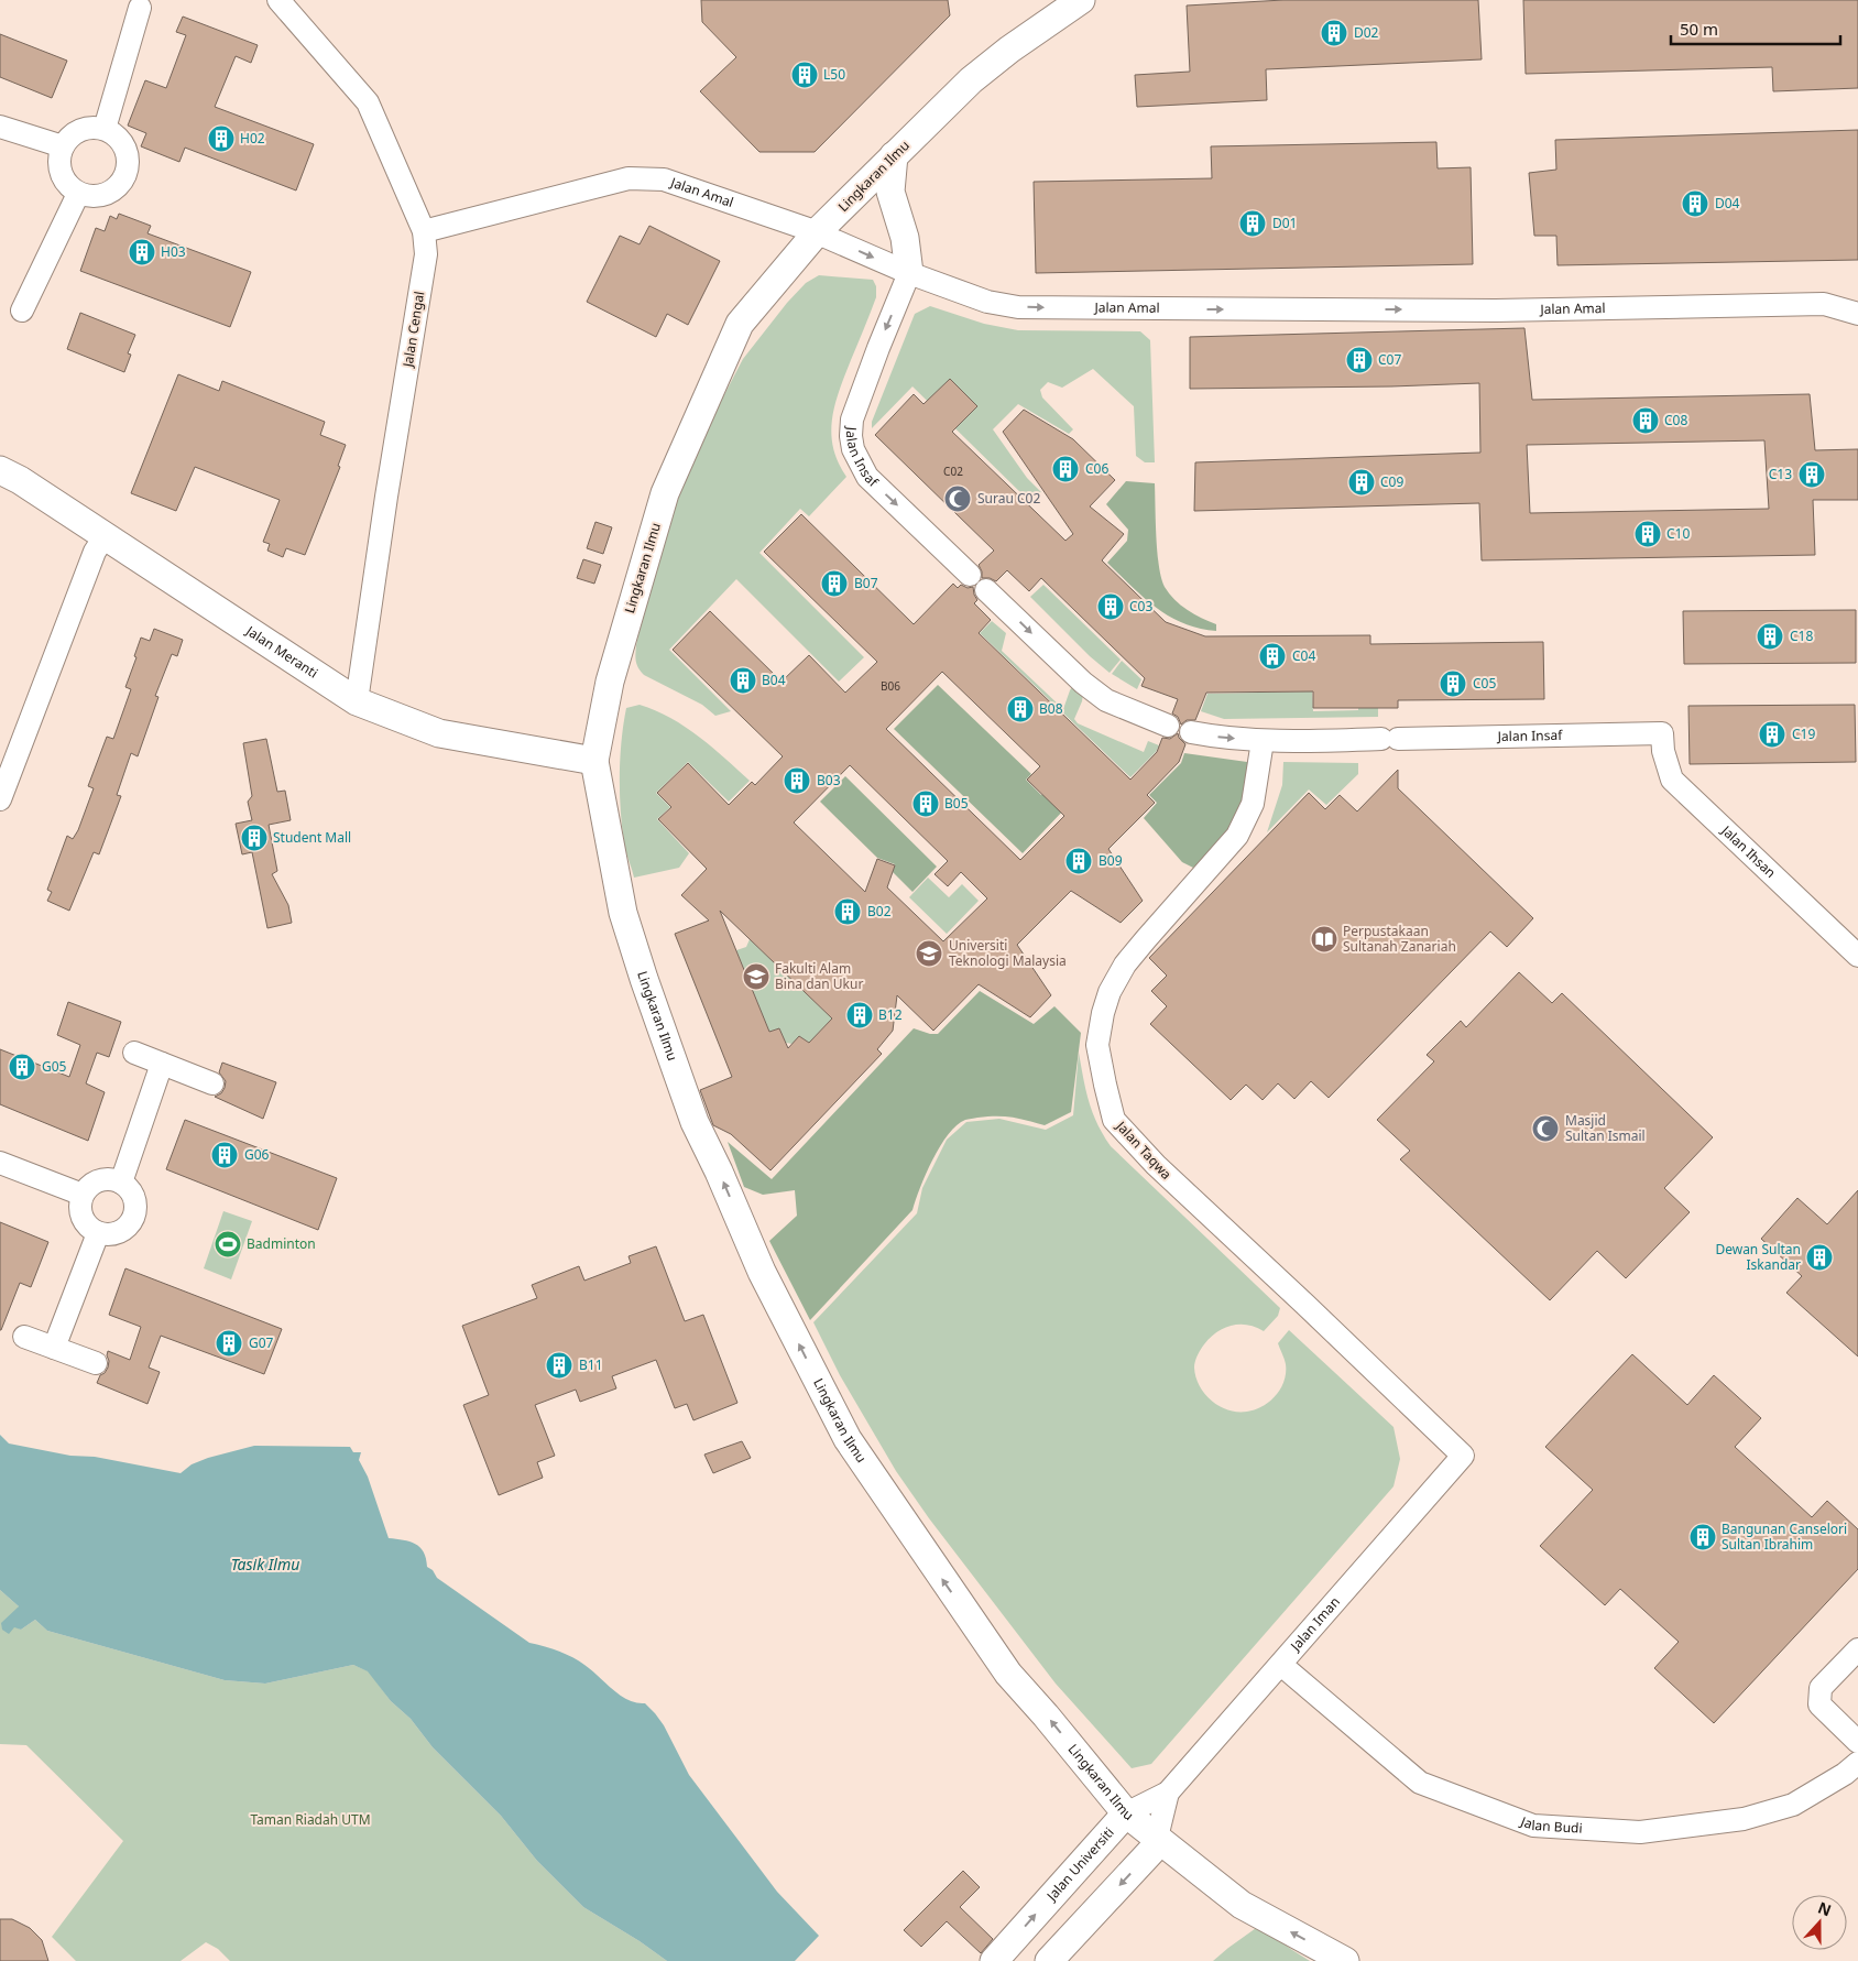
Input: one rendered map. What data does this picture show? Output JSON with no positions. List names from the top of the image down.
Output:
{
  "streets": {
    "street": [
      "Lingkaran Ilmu",
      "Jalan Amal",
      "Jalan Cengal",
      "Jalan Insaf",
      "Jalan Meranti",
      "Jalan Ihsan",
      "Jalan Taqwa",
      "Jalan Iman",
      "Jalan Budi",
      "Jalan Universiti"
    ]
  },
  "crossings": [
    ["Lingkaran Ilmu", "Jalan Amal"],
    ["Lingkaran Ilmu", "Jalan Meranti"],
    ["Lingkaran Ilmu", "Jalan Universiti"],
    ["Jalan Amal", "Jalan Cengal"],
    ["Jalan Amal", "Jalan Insaf"],
    ["Jalan Cengal", "Jalan Meranti"],
    ["Jalan Insaf", "Jalan Ihsan"],
    ["Jalan Insaf", "Jalan Taqwa"],
    ["Jalan Taqwa", "Jalan Iman"],
    ["Jalan Iman", "Jalan Budi"],
    ["Jalan Iman", "Jalan Universiti"]
  ],
  "one_way": ["Lingkaran Ilmu", "Jalan Amal"],
  "water": ["Tasik Ilmu"],
  "parks": ["Taman Riadah UTM"],
  "places": {
    "building": [
      "D02",
      "L50",
      "H02",
      "D04",
      "D01",
      "H03",
      "C07",
      "C08",
      "C06",
      "C13",
      "C09",
      "C10",
      "B07",
      "C03",
      "C18",
      "C04",
      "B04",
      "C05",
      "B08",
      "C19",
      "B03",
      "B05",
      "Student Mall",
      "B09",
      "B02",
      "B12",
      "G05",
      "G06",
      "Dewan Sultan Iskandar",
      "G07",
      "B11",
      "Bangunan Canselori Sultan Ibrahim"
    ],
    "mosque": ["Surau C02", "Masjid Sultan Ismail"],
    "library": ["Perpustakaan Sultanah Zanariah"],
    "school or university": ["Universiti Teknologi Malaysia", "Fakulti Alam Bina dan Ukur"],
    "sports": ["Badminton"]
  },
  "house_numbers": ["C02", "B06"],
  "scale_bar": "50 m",
  "north": "top"
}
